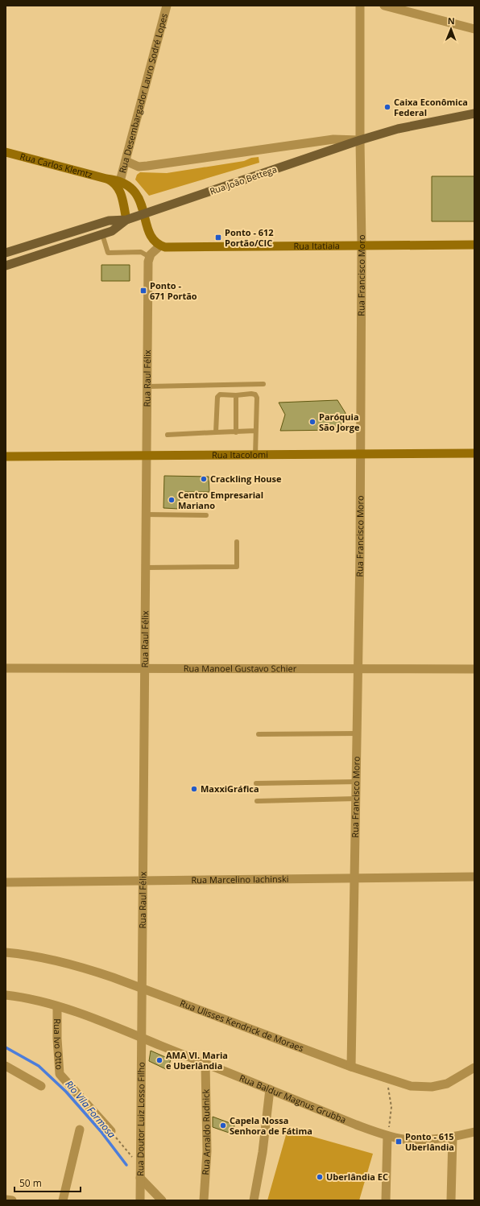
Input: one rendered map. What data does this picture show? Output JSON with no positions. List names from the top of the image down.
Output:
{
  "streets": {
    "main road": [
      "Rua Carlos Klemtz",
      "Rua João Bettega",
      "Rua Itatiaia",
      "Rua Itacolomi"
    ],
    "street": [
      "Rua Desembargador Lauro Sodré Lopes",
      "Rua Francisco Moro",
      "Rua Raul Félix",
      "Rua Manoel Gustavo Schier",
      "Rua Marcelino Iachinski",
      "Rua Ulisses Kendrick de Moraes",
      "Rua Ivo Otto",
      "Rua Baldur Magnus Grubba",
      "Rua Doutor Luiz Losso Filho",
      "Rua Arnaldo Rudnick"
    ]
  },
  "crossings": [
    ["Rua Desembargador Lauro Sodré Lopes", "Rua Carlos Klemtz"],
    ["Rua Desembargador Lauro Sodré Lopes", "Rua João Bettega"],
    ["Rua Carlos Klemtz", "Rua João Bettega"],
    ["Rua João Bettega", "Rua Francisco Moro"],
    ["Rua Itatiaia", "Rua Francisco Moro"],
    ["Rua Francisco Moro", "Rua Itacolomi"],
    ["Rua Francisco Moro", "Rua Manoel Gustavo Schier"],
    ["Rua Francisco Moro", "Rua Marcelino Iachinski"],
    ["Rua Francisco Moro", "Rua Ulisses Kendrick de Moraes"],
    ["Rua Raul Félix", "Rua Itacolomi"],
    ["Rua Raul Félix", "Rua Manoel Gustavo Schier"],
    ["Rua Raul Félix", "Rua Marcelino Iachinski"],
    ["Rua Raul Félix", "Rua Ulisses Kendrick de Moraes"],
    ["Rua Raul Félix", "Rua Baldur Magnus Grubba"],
    ["Rua Raul Félix", "Rua Doutor Luiz Losso Filho"],
    ["Rua Ivo Otto", "Rua Baldur Magnus Grubba"],
    ["Rua Baldur Magnus Grubba", "Rua Doutor Luiz Losso Filho"],
    ["Rua Baldur Magnus Grubba", "Rua Arnaldo Rudnick"]
  ],
  "water": ["Rio Vila Formosa"],
  "places": {
    "other": [
      "Caixa Econômica Federal",
      "Paróquia São Jorge",
      "Crackling House",
      "Centro Empresarial Mariano",
      "MaxxiGráfica",
      "AMA Vl. Maria e Uberlândia",
      "Capela Nossa Senhora de Fátima",
      "Uberlândia EC"
    ],
    "transit": ["Ponto - 612 Portão/CIC", "Ponto - 671 Portão", "Ponto - 615 Uberlândia"]
  },
  "scale_bar": "50 m",
  "north": "top"
}
